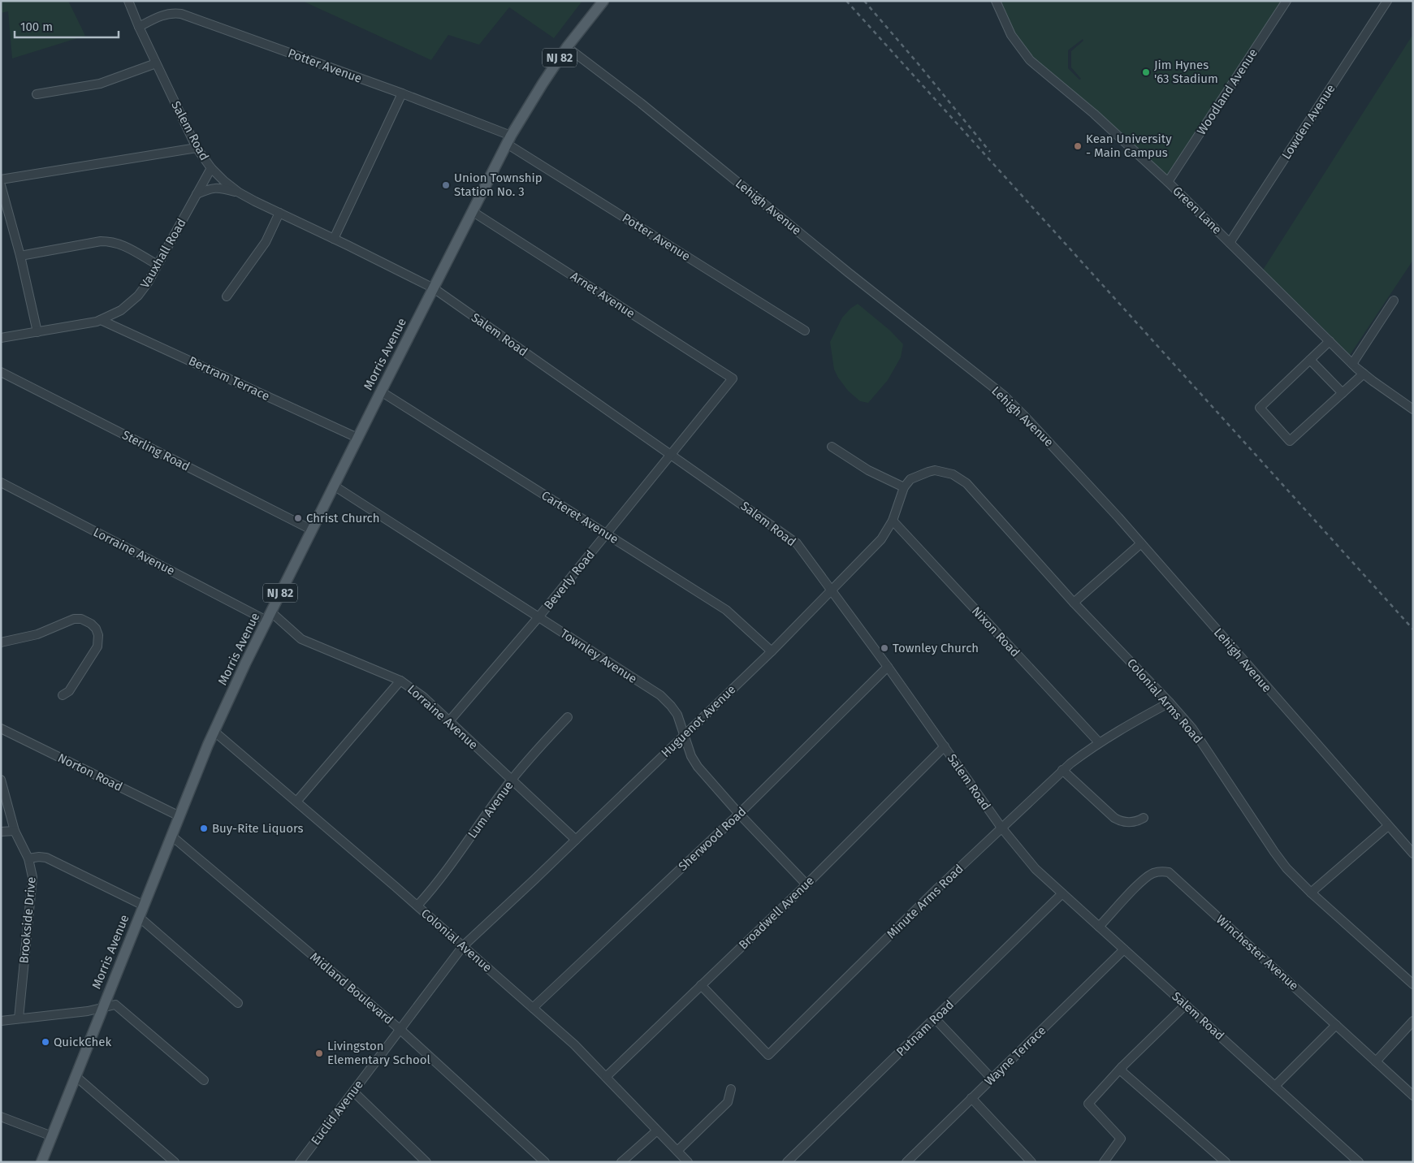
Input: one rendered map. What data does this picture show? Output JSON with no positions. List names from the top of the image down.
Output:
{
  "streets": {
    "main road": ["NJ 82", "Morris Avenue"],
    "street": [
      "Potter Avenue",
      "Woodland Avenue",
      "Lowden Avenue",
      "Salem Road",
      "Lehigh Avenue",
      "Green Lane",
      "Vauxhall Road",
      "Arnet Avenue",
      "Bertram Terrace",
      "Sterling Road",
      "Carteret Avenue",
      "Lorraine Avenue",
      "Beverly Road",
      "Nixon Road",
      "Townley Avenue",
      "Colonial Arms Road",
      "Huguenot Avenue",
      "Norton Road",
      "Lum Avenue",
      "Sherwood Road",
      "Minute Arms Road",
      "Broadwell Avenue",
      "Brookside Drive",
      "Colonial Avenue",
      "Winchester Avenue",
      "Midland Boulevard",
      "Putnam Road",
      "Wayne Terrace",
      "Euclid Avenue"
    ]
  },
  "crossings": [
    ["Potter Avenue", "Salem Road"],
    ["Potter Avenue", "Morris Avenue"],
    ["Woodland Avenue", "Green Lane"],
    ["Lowden Avenue", "Green Lane"],
    ["Salem Road", "Vauxhall Road"],
    ["Salem Road", "Morris Avenue"],
    ["Salem Road", "Beverly Road"],
    ["Salem Road", "Huguenot Avenue"],
    ["Salem Road", "Sherwood Road"],
    ["Salem Road", "Minute Arms Road"],
    ["Salem Road", "Broadwell Avenue"],
    ["Salem Road", "Winchester Avenue"],
    ["Salem Road", "Putnam Road"],
    ["Salem Road", "Wayne Terrace"],
    ["Lehigh Avenue", "Morris Avenue"],
    ["Vauxhall Road", "Bertram Terrace"],
    ["Arnet Avenue", "Morris Avenue"],
    ["Arnet Avenue", "Beverly Road"],
    ["Morris Avenue", "Bertram Terrace"],
    ["Morris Avenue", "Sterling Road"],
    ["Morris Avenue", "Carteret Avenue"],
    ["Morris Avenue", "Lorraine Avenue"],
    ["Morris Avenue", "Townley Avenue"],
    ["Morris Avenue", "Norton Road"],
    ["Morris Avenue", "Colonial Avenue"],
    ["Morris Avenue", "Midland Boulevard"],
    ["Carteret Avenue", "Beverly Road"],
    ["Carteret Avenue", "Huguenot Avenue"],
    ["Lorraine Avenue", "Beverly Road"],
    ["Lorraine Avenue", "Huguenot Avenue"],
    ["Lorraine Avenue", "Lum Avenue"],
    ["Beverly Road", "Townley Avenue"],
    ["Nixon Road", "Huguenot Avenue"],
    ["Nixon Road", "Minute Arms Road"],
    ["Townley Avenue", "Huguenot Avenue"],
    ["Townley Avenue", "Sherwood Road"],
    ["Townley Avenue", "Broadwell Avenue"],
    ["Colonial Arms Road", "Huguenot Avenue"],
    ["Colonial Arms Road", "Minute Arms Road"],
    ["Huguenot Avenue", "Colonial Avenue"],
    ["Huguenot Avenue", "Euclid Avenue"],
    ["Lum Avenue", "Colonial Avenue"],
    ["Sherwood Road", "Colonial Avenue"],
    ["Minute Arms Road", "Broadwell Avenue"],
    ["Broadwell Avenue", "Colonial Avenue"],
    ["Colonial Avenue", "Euclid Avenue"],
    ["Midland Boulevard", "Euclid Avenue"]
  ],
  "places": [
    "Jim Hynes '63 Stadium",
    "Kean University - Main Campus",
    "Union Township Station No. 3",
    "Christ Church",
    "Townley Church",
    "Buy-Rite Liquors",
    "QuickChek",
    "Livingston Elementary School"
  ],
  "scale_bar": "100 m"
}
